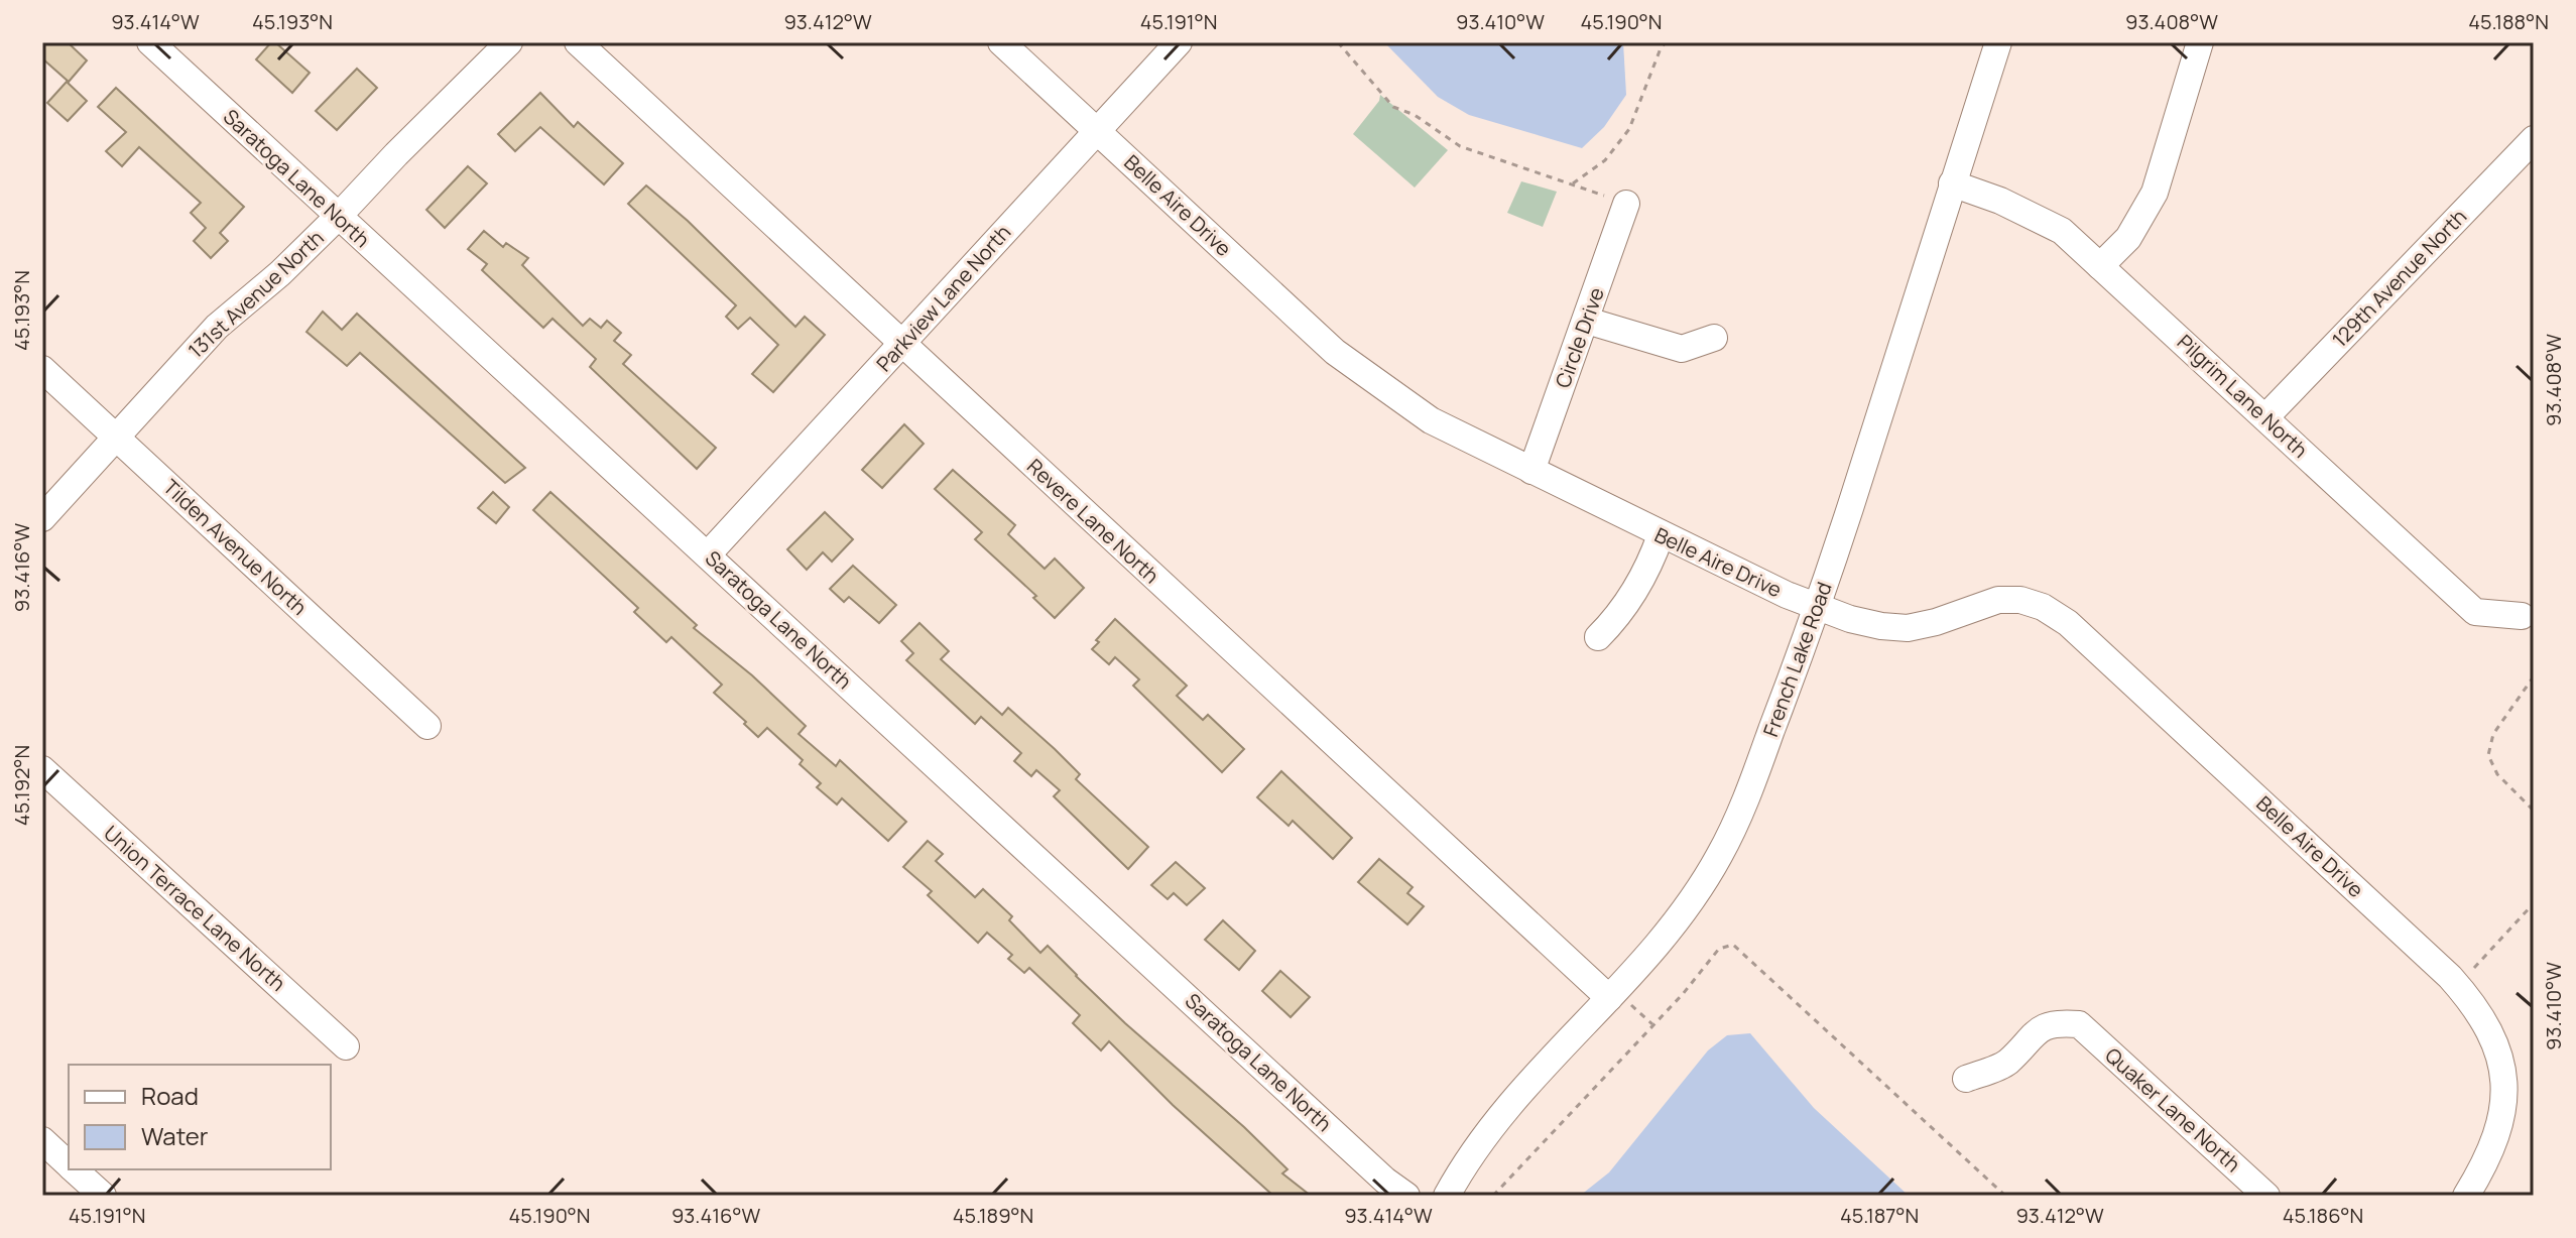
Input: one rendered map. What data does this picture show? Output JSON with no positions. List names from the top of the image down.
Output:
{
  "streets": {
    "street": [
      "Saratoga Lane North",
      "Belle Aire Drive",
      "129th Avenue North",
      "131st Avenue North",
      "Parkview Lane North",
      "Circle Drive",
      "Pilgrim Lane North",
      "Revere Lane North",
      "Tilden Avenue North",
      "French Lake Road",
      "Union Terrace Lane North",
      "Quaker Lane North"
    ]
  },
  "crossings": [
    ["Saratoga Lane North", "131st Avenue North"],
    ["Saratoga Lane North", "Parkview Lane North"],
    ["Belle Aire Drive", "Parkview Lane North"],
    ["Belle Aire Drive", "Circle Drive"],
    ["Belle Aire Drive", "French Lake Road"],
    ["129th Avenue North", "Pilgrim Lane North"],
    ["131st Avenue North", "Tilden Avenue North"],
    ["Parkview Lane North", "Revere Lane North"],
    ["Pilgrim Lane North", "French Lake Road"],
    ["Revere Lane North", "French Lake Road"]
  ],
  "legend": ["Road", "Water"],
  "coordinates": [
    "93.414°W",
    "45.193°N",
    "93.412°W",
    "45.191°N",
    "93.410°W",
    "45.190°N",
    "93.408°W",
    "45.188°N",
    "93.416°W",
    "45.192°N",
    "45.189°N",
    "45.187°N",
    "45.186°N"
  ]
}
